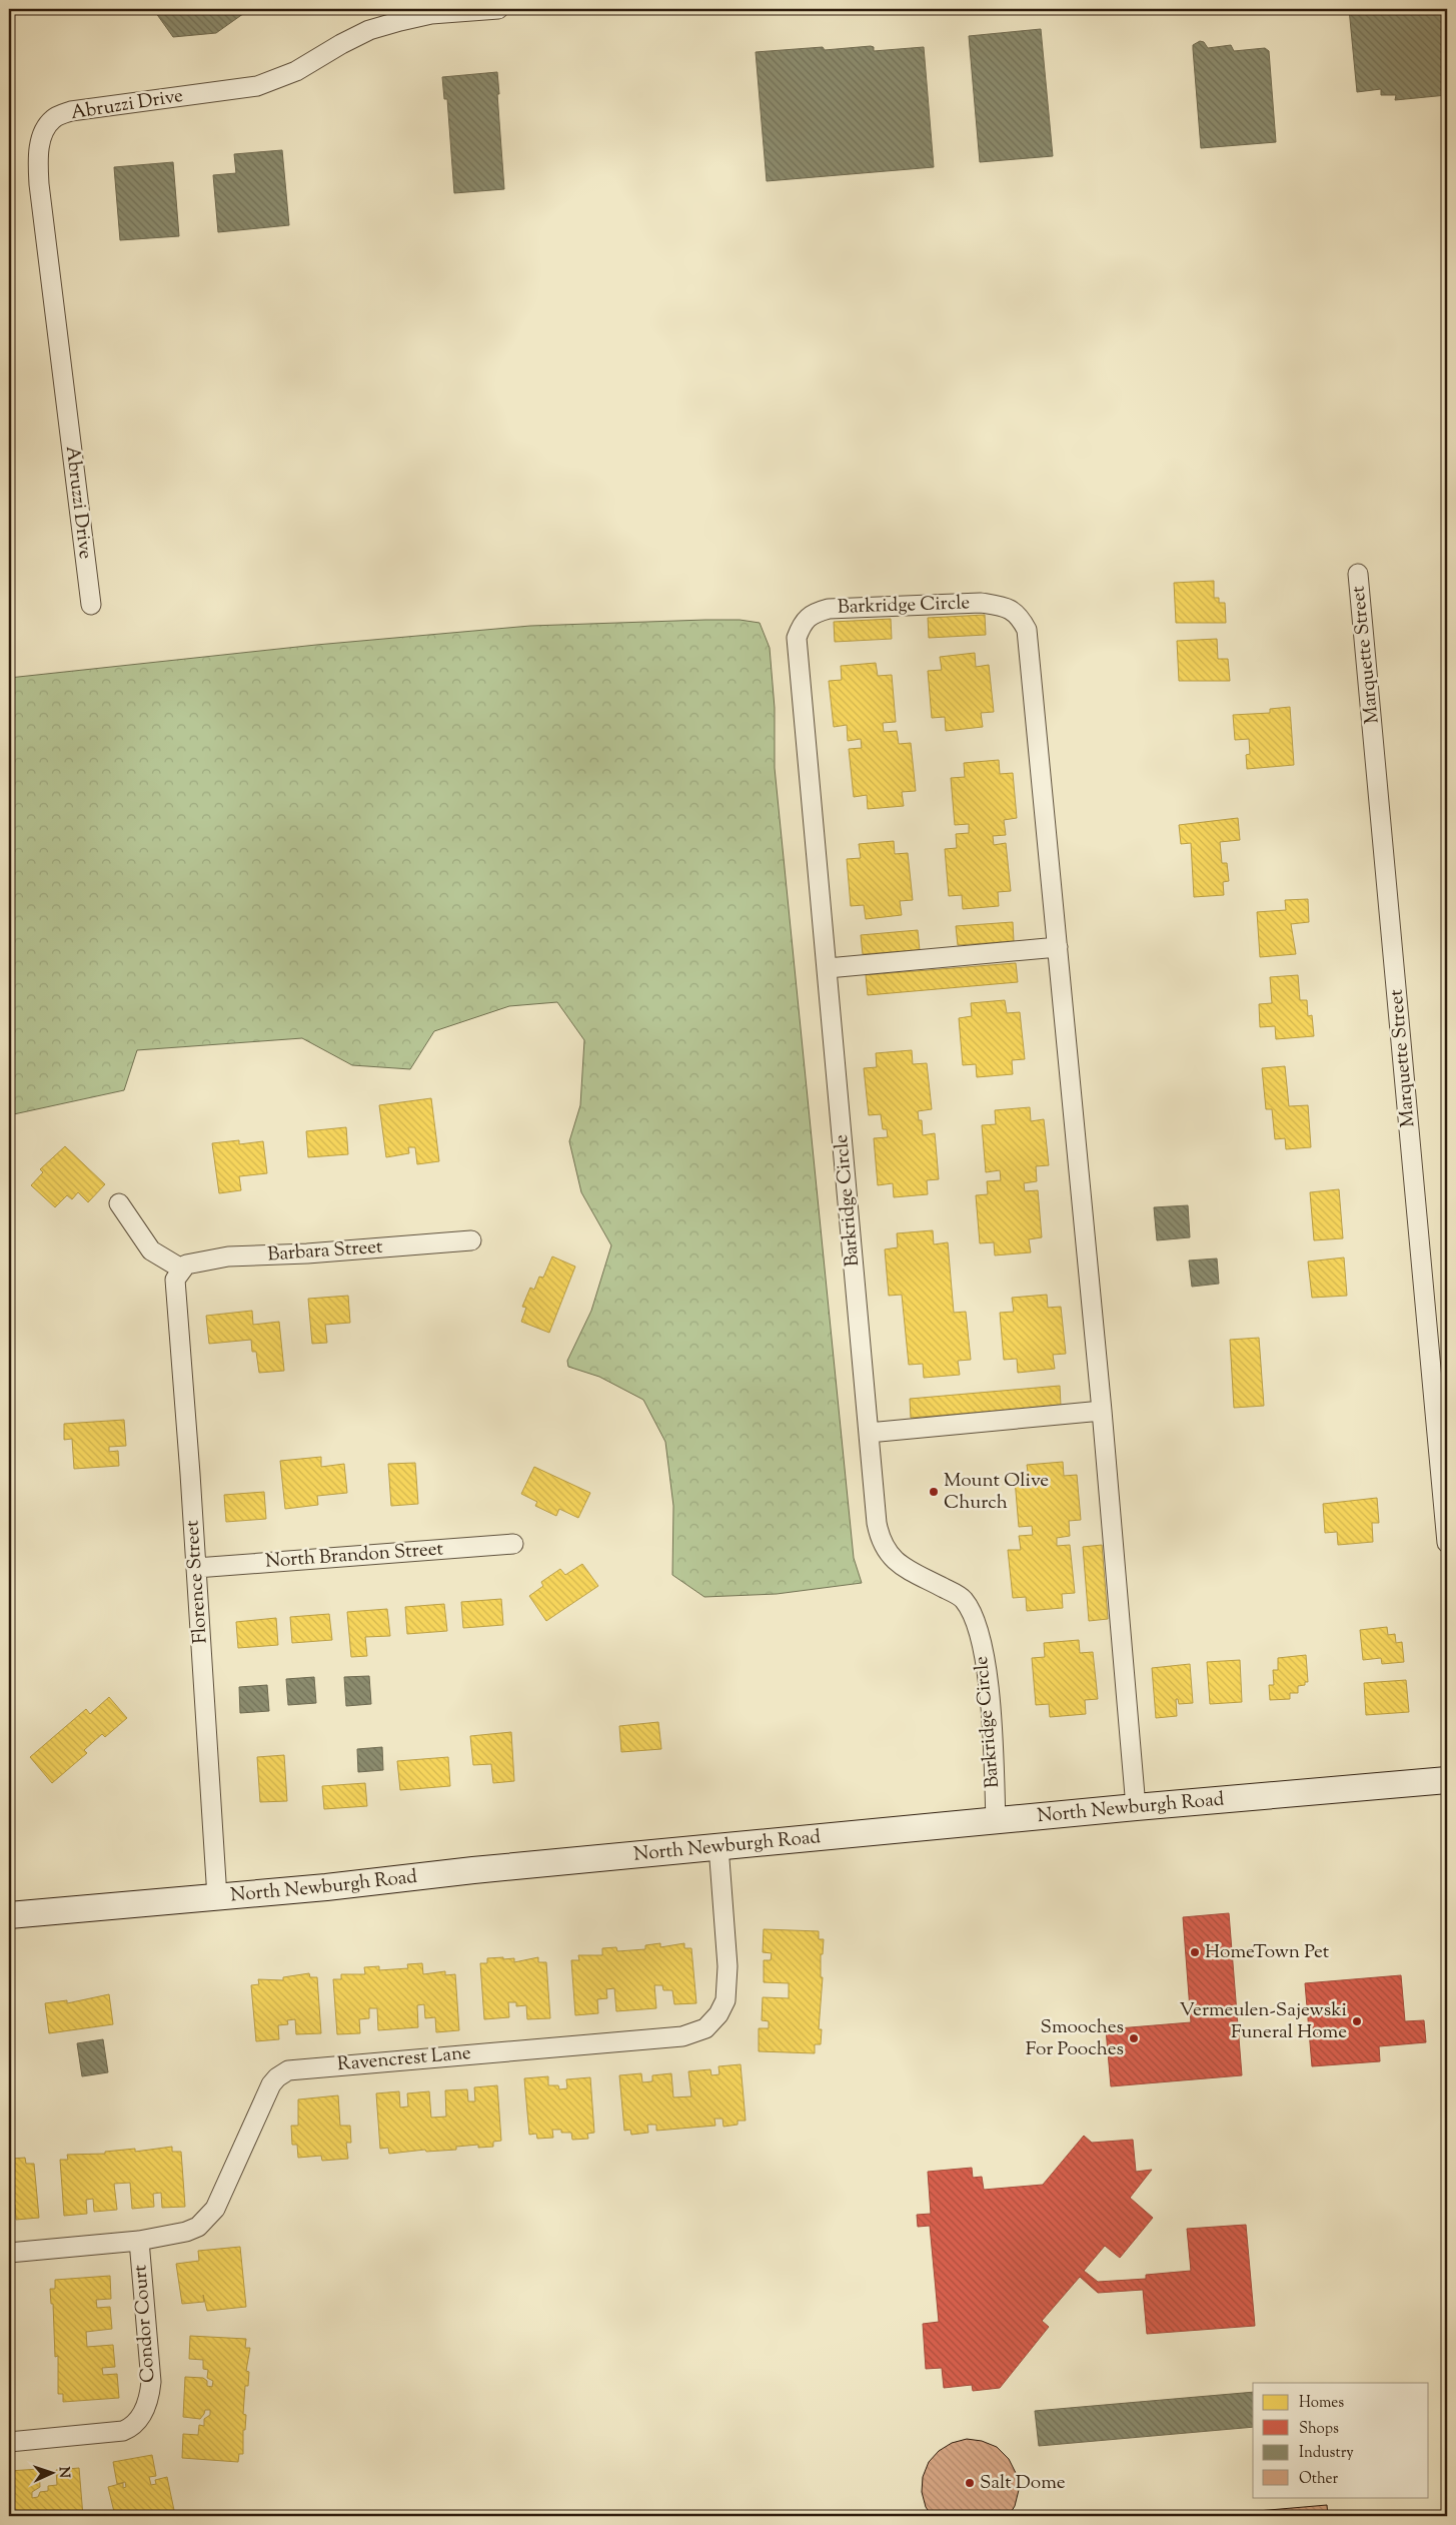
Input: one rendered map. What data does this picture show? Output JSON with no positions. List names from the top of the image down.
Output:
{
  "streets": {
    "main road": ["North Newburgh Road"],
    "street": [
      "Abruzzi Drive",
      "Barkridge Circle",
      "Marquette Street",
      "Barbara Street",
      "North Brandon Street",
      "Florence Street",
      "Ravencrest Lane",
      "Condor Court"
    ]
  },
  "crossings": [
    ["Barkridge Circle", "North Newburgh Road"],
    ["Barbara Street", "Florence Street"],
    ["North Brandon Street", "Florence Street"],
    ["Florence Street", "North Newburgh Road"],
    ["North Newburgh Road", "Ravencrest Lane"],
    ["Ravencrest Lane", "Condor Court"]
  ],
  "places": [
    "Mount Olive Church",
    "HomeTown Pet",
    "Vermeulen-Sajewski Funeral Home",
    "Smooches For Pooches",
    "Salt Dome"
  ],
  "legend": [
    "Homes",
    "Shops",
    "Industry",
    "Other"
  ],
  "north": "right"
}
